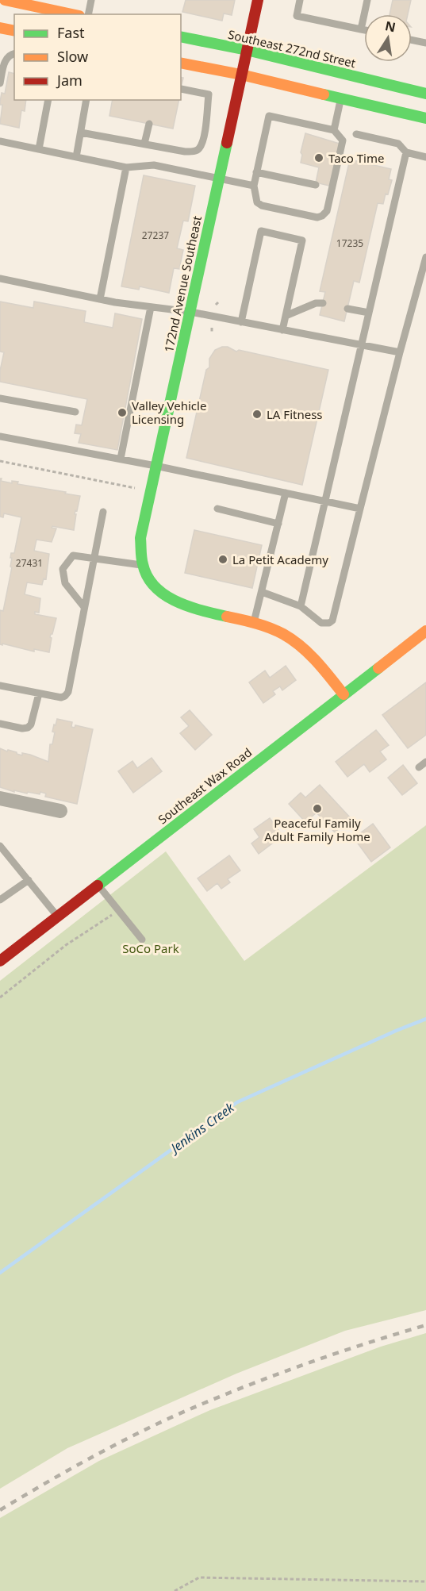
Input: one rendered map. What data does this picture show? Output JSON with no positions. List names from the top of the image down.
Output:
{
  "streets": {
    "street": ["Southeast 272nd Street", "172nd Avenue Southeast", "Southeast Wax Road"]
  },
  "crossings": [
    ["Southeast 272nd Street", "172nd Avenue Southeast"]
  ],
  "water": ["Jenkins Creek"],
  "parks": ["SoCo Park"],
  "places": [
    "Taco Time",
    "Valley Vehicle Licensing",
    "LA Fitness",
    "La Petit Academy",
    "Peaceful Family Adult Family Home"
  ],
  "house_numbers": ["27237", "17235", "27431"],
  "legend": ["Fast", "Slow", "Jam"],
  "north": "top"
}
